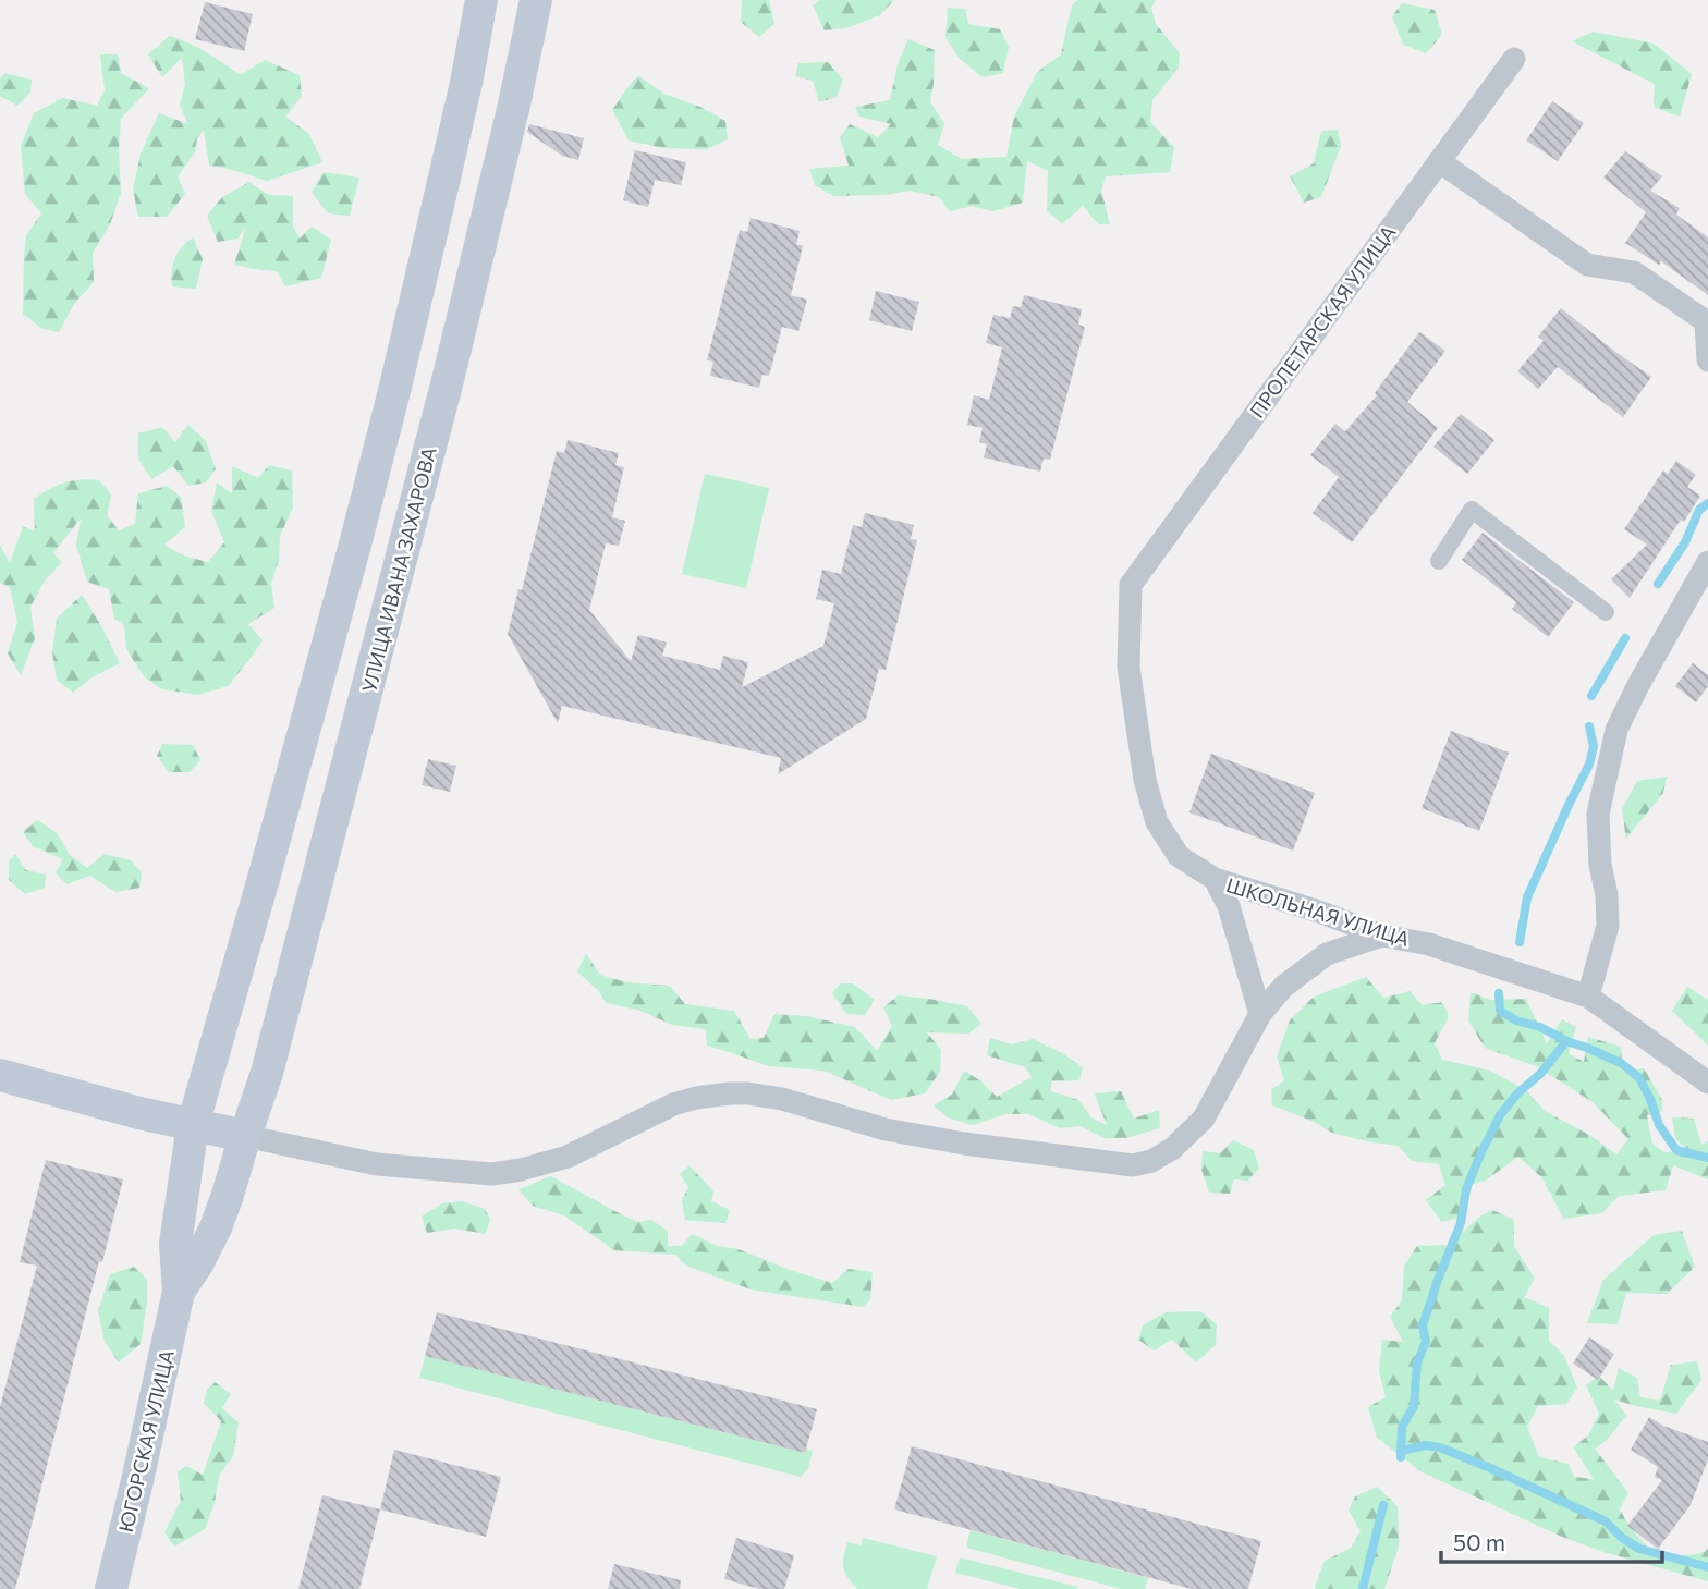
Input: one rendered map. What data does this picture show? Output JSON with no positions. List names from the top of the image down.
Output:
{
  "streets": {
    "main road": ["УЛИЦА ИВАНА ЗАХАРОВА", "ЮГОРСКАЯ УЛИЦА"],
    "street": ["ПРОЛЕТАРСКАЯ УЛИЦА", "ШКОЛЬНАЯ УЛИЦА"]
  },
  "crossings": [
    ["ПРОЛЕТАРСКАЯ УЛИЦА", "ШКОЛЬНАЯ УЛИЦА"],
    ["УЛИЦА ИВАНА ЗАХАРОВА", "ЮГОРСКАЯ УЛИЦА"]
  ],
  "scale_bar": "50 m"
}
